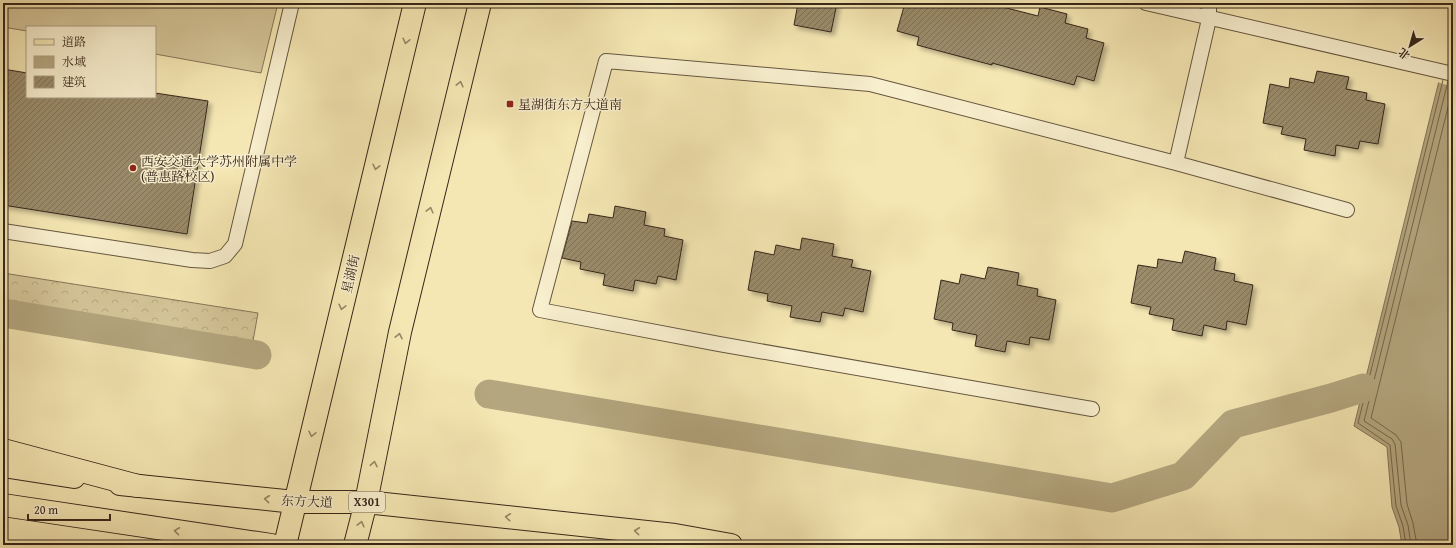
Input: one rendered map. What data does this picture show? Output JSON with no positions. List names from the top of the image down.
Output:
{
  "streets": {
    "main road": ["星湖街", "东方大道", "X301"]
  },
  "crossings": [
    ["星湖街", "东方大道"]
  ],
  "one_way": ["东方大道"],
  "places": {
    "transit": ["星湖街东方大道南"],
    "other": ["西安交通大学苏州附属中学 (普惠路校区)"]
  },
  "legend": ["道路", "水域", "建筑"],
  "scale_bar": "20 m",
  "north": "bottom left"
}
